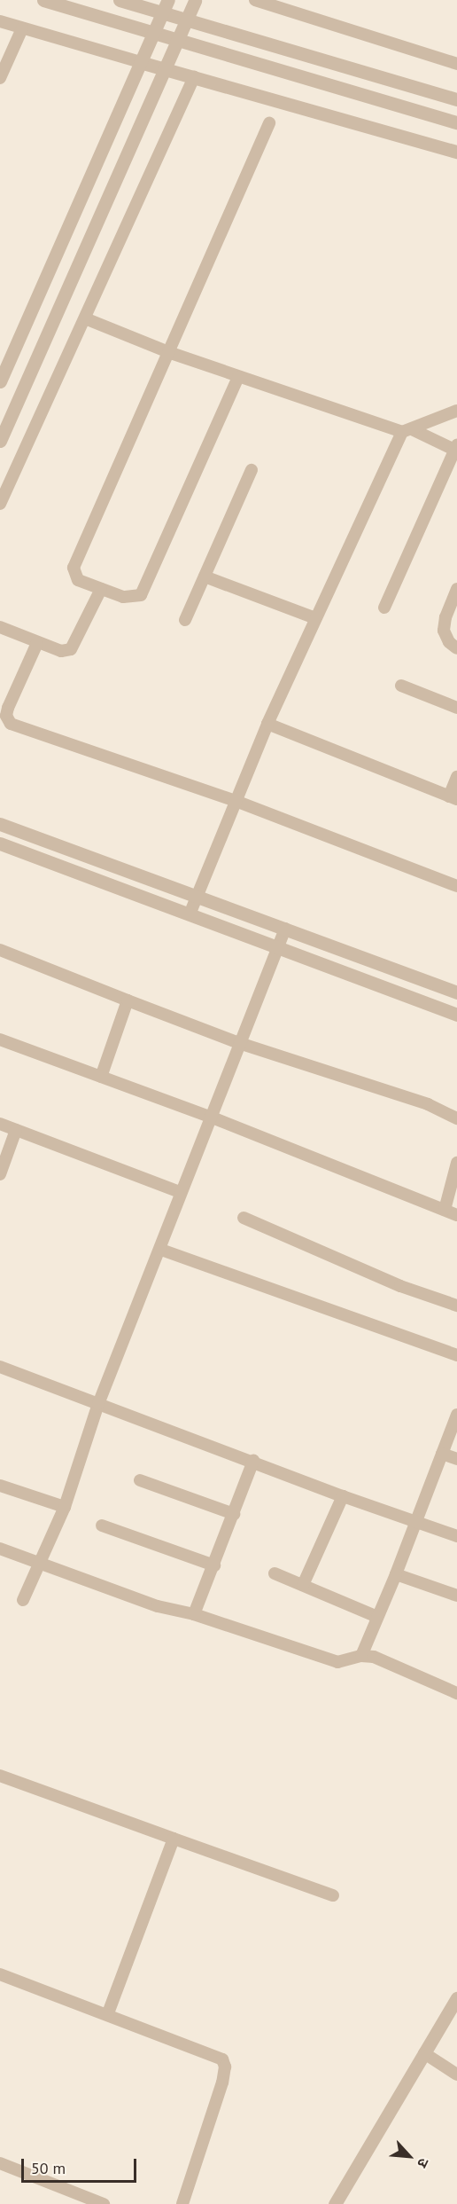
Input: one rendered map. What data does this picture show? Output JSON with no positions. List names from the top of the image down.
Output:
{
  "scale_bar": "50 m",
  "north": "bottom right"
}
